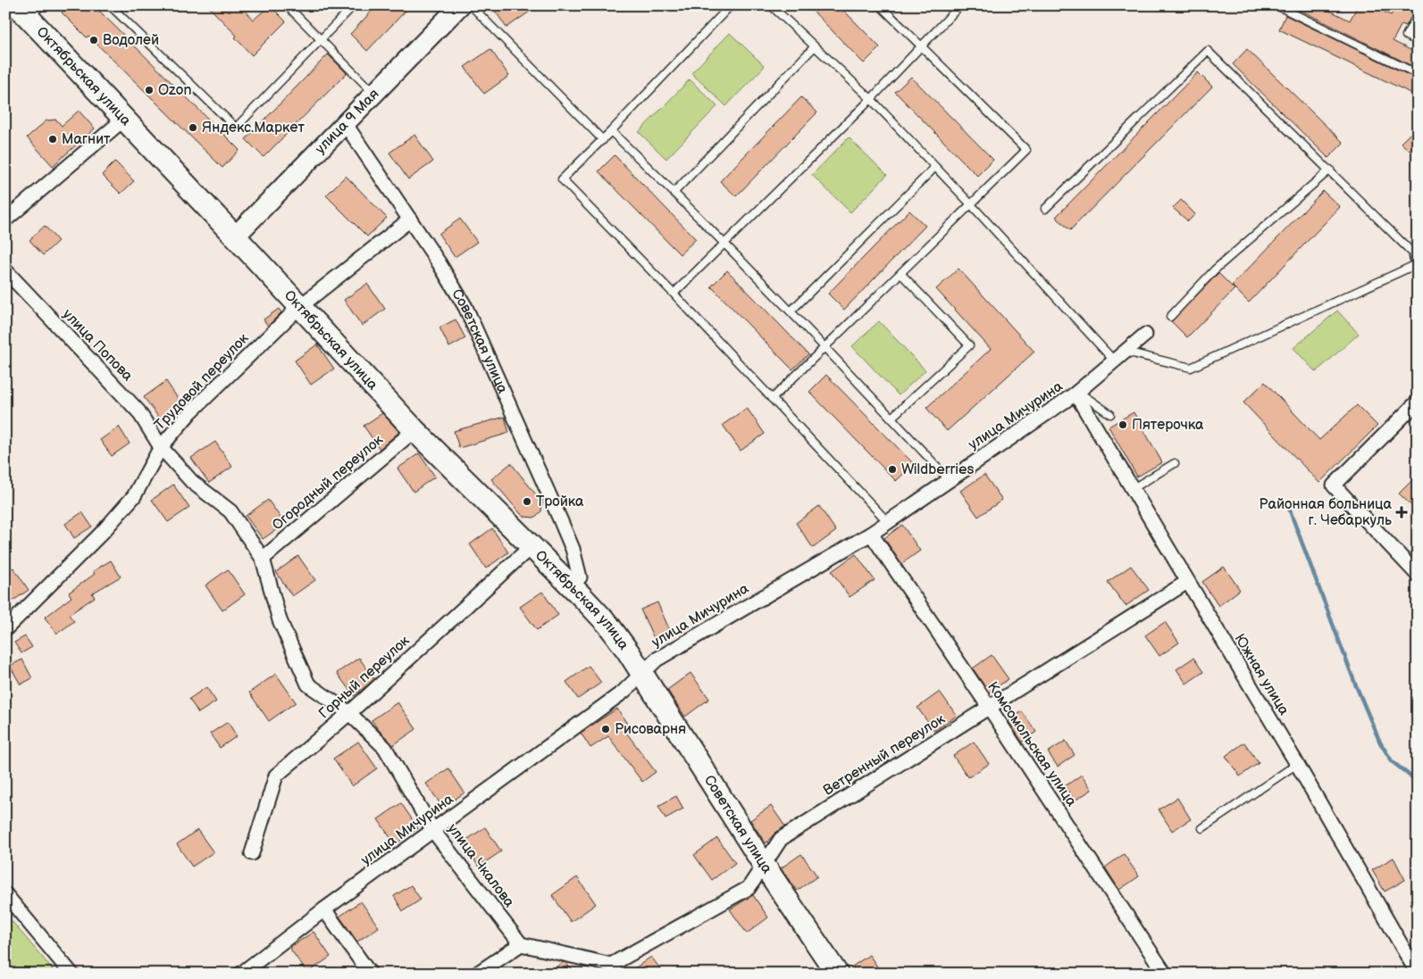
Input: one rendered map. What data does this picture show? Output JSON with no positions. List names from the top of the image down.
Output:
{
  "streets": {
    "main road": ["Октябрьская улица", "улица 9 Мая", "Советская улица"],
    "street": [
      "улица Попова",
      "Трудовой переулок",
      "улица Мичурина",
      "Огородный переулок",
      "Южная улица",
      "Горный переулок",
      "Комсомольская улица",
      "Ветренный переулок",
      "улица Чкалова"
    ]
  },
  "crossings": [
    ["Октябрьская улица", "улица 9 Мая"],
    ["Октябрьская улица", "Советская улица"],
    ["Октябрьская улица", "Трудовой переулок"],
    ["Октябрьская улица", "улица Мичурина"],
    ["Октябрьская улица", "Огородный переулок"],
    ["Октябрьская улица", "Горный переулок"],
    ["улица 9 Мая", "Советская улица"],
    ["Советская улица", "Трудовой переулок"],
    ["Советская улица", "улица Мичурина"],
    ["Советская улица", "Ветренный переулок"],
    ["улица Попова", "Трудовой переулок"],
    ["улица Попова", "улица Чкалова"],
    ["Трудовой переулок", "улица Чкалова"],
    ["улица Мичурина", "Южная улица"],
    ["улица Мичурина", "Комсомольская улица"],
    ["улица Мичурина", "улица Чкалова"],
    ["Огородный переулок", "улица Чкалова"],
    ["Южная улица", "Ветренный переулок"],
    ["Горный переулок", "улица Чкалова"],
    ["Комсомольская улица", "Ветренный переулок"]
  ],
  "places": {
    "other": [
      "Водолей",
      "Ozon",
      "Яндекс.Маркет",
      "Магнит",
      "Пятерочка",
      "Wildberries",
      "Тройка",
      "Рисоварня"
    ],
    "health": ["Районная больница г. Чебаркуль"]
  }
}
